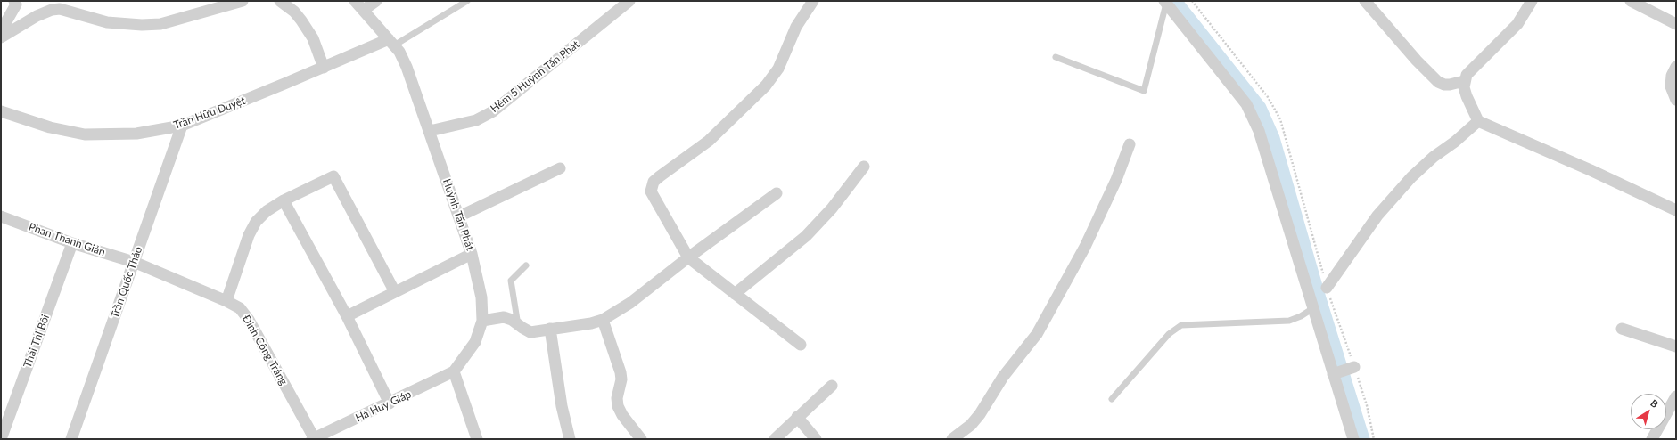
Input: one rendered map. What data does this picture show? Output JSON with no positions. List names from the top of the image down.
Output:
{
  "streets": {
    "street": [
      "Hẻm 5 Huỳnh Tấn Phát",
      "Trần Hữu Duyệt",
      "Huỳnh Tấn Phát",
      "Phan Thanh Giản",
      "Trần Quốc Thảo",
      "Thái Thị Bôi",
      "Đinh Công Tráng",
      "Hà Huy Giáp"
    ]
  },
  "crossings": [
    ["Hẻm 5 Huỳnh Tấn Phát", "Huỳnh Tấn Phát"],
    ["Trần Hữu Duyệt", "Huỳnh Tấn Phát"],
    ["Trần Hữu Duyệt", "Trần Quốc Thảo"],
    ["Huỳnh Tấn Phát", "Hà Huy Giáp"],
    ["Phan Thanh Giản", "Trần Quốc Thảo"],
    ["Phan Thanh Giản", "Thái Thị Bôi"],
    ["Phan Thanh Giản", "Đinh Công Tráng"],
    ["Trần Quốc Thảo", "Đinh Công Tráng"],
    ["Đinh Công Tráng", "Hà Huy Giáp"]
  ],
  "north": "top right"
}
